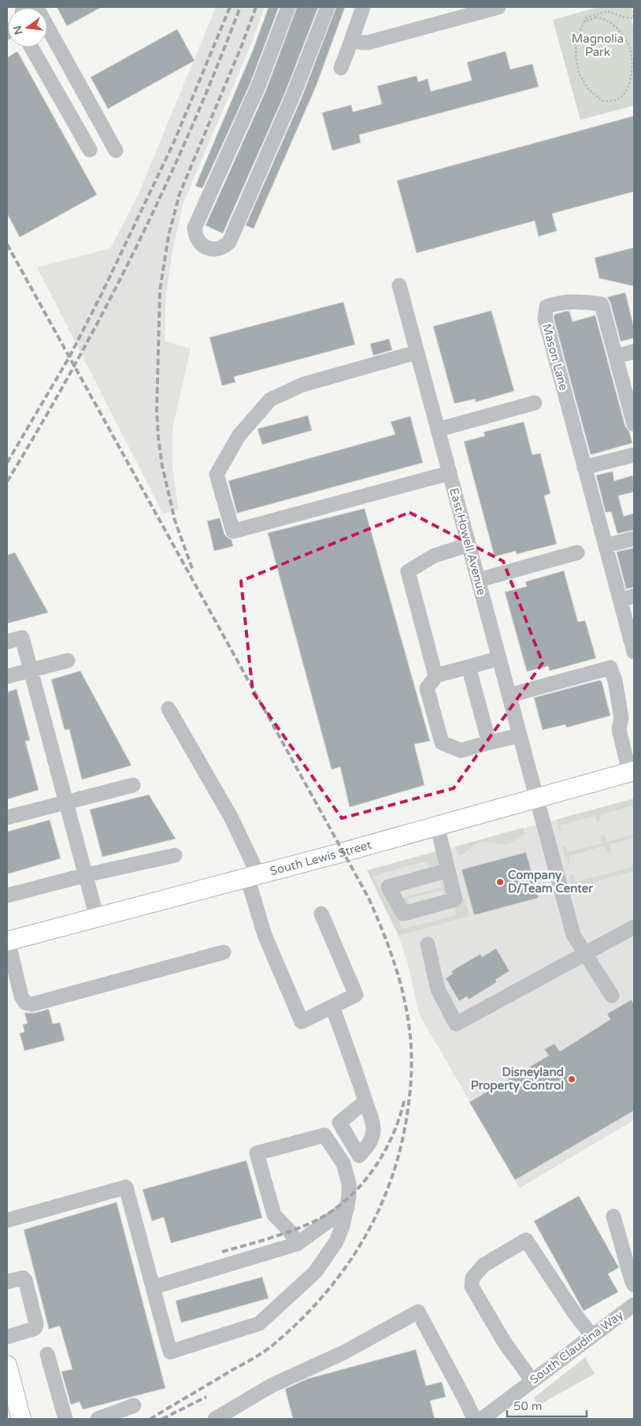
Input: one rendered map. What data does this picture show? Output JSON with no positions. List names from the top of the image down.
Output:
{
  "streets": {
    "main road": ["South Lewis Street"],
    "street": ["Mason Lane", "East Howell Avenue", "South Claudina Way"]
  },
  "crossings": [
    ["East Howell Avenue", "South Lewis Street"]
  ],
  "parks": ["Magnolia Park"],
  "places": ["Company D/Team Center", "Disneyland Property Control"],
  "scale_bar": "50 m",
  "north": "left"
}
